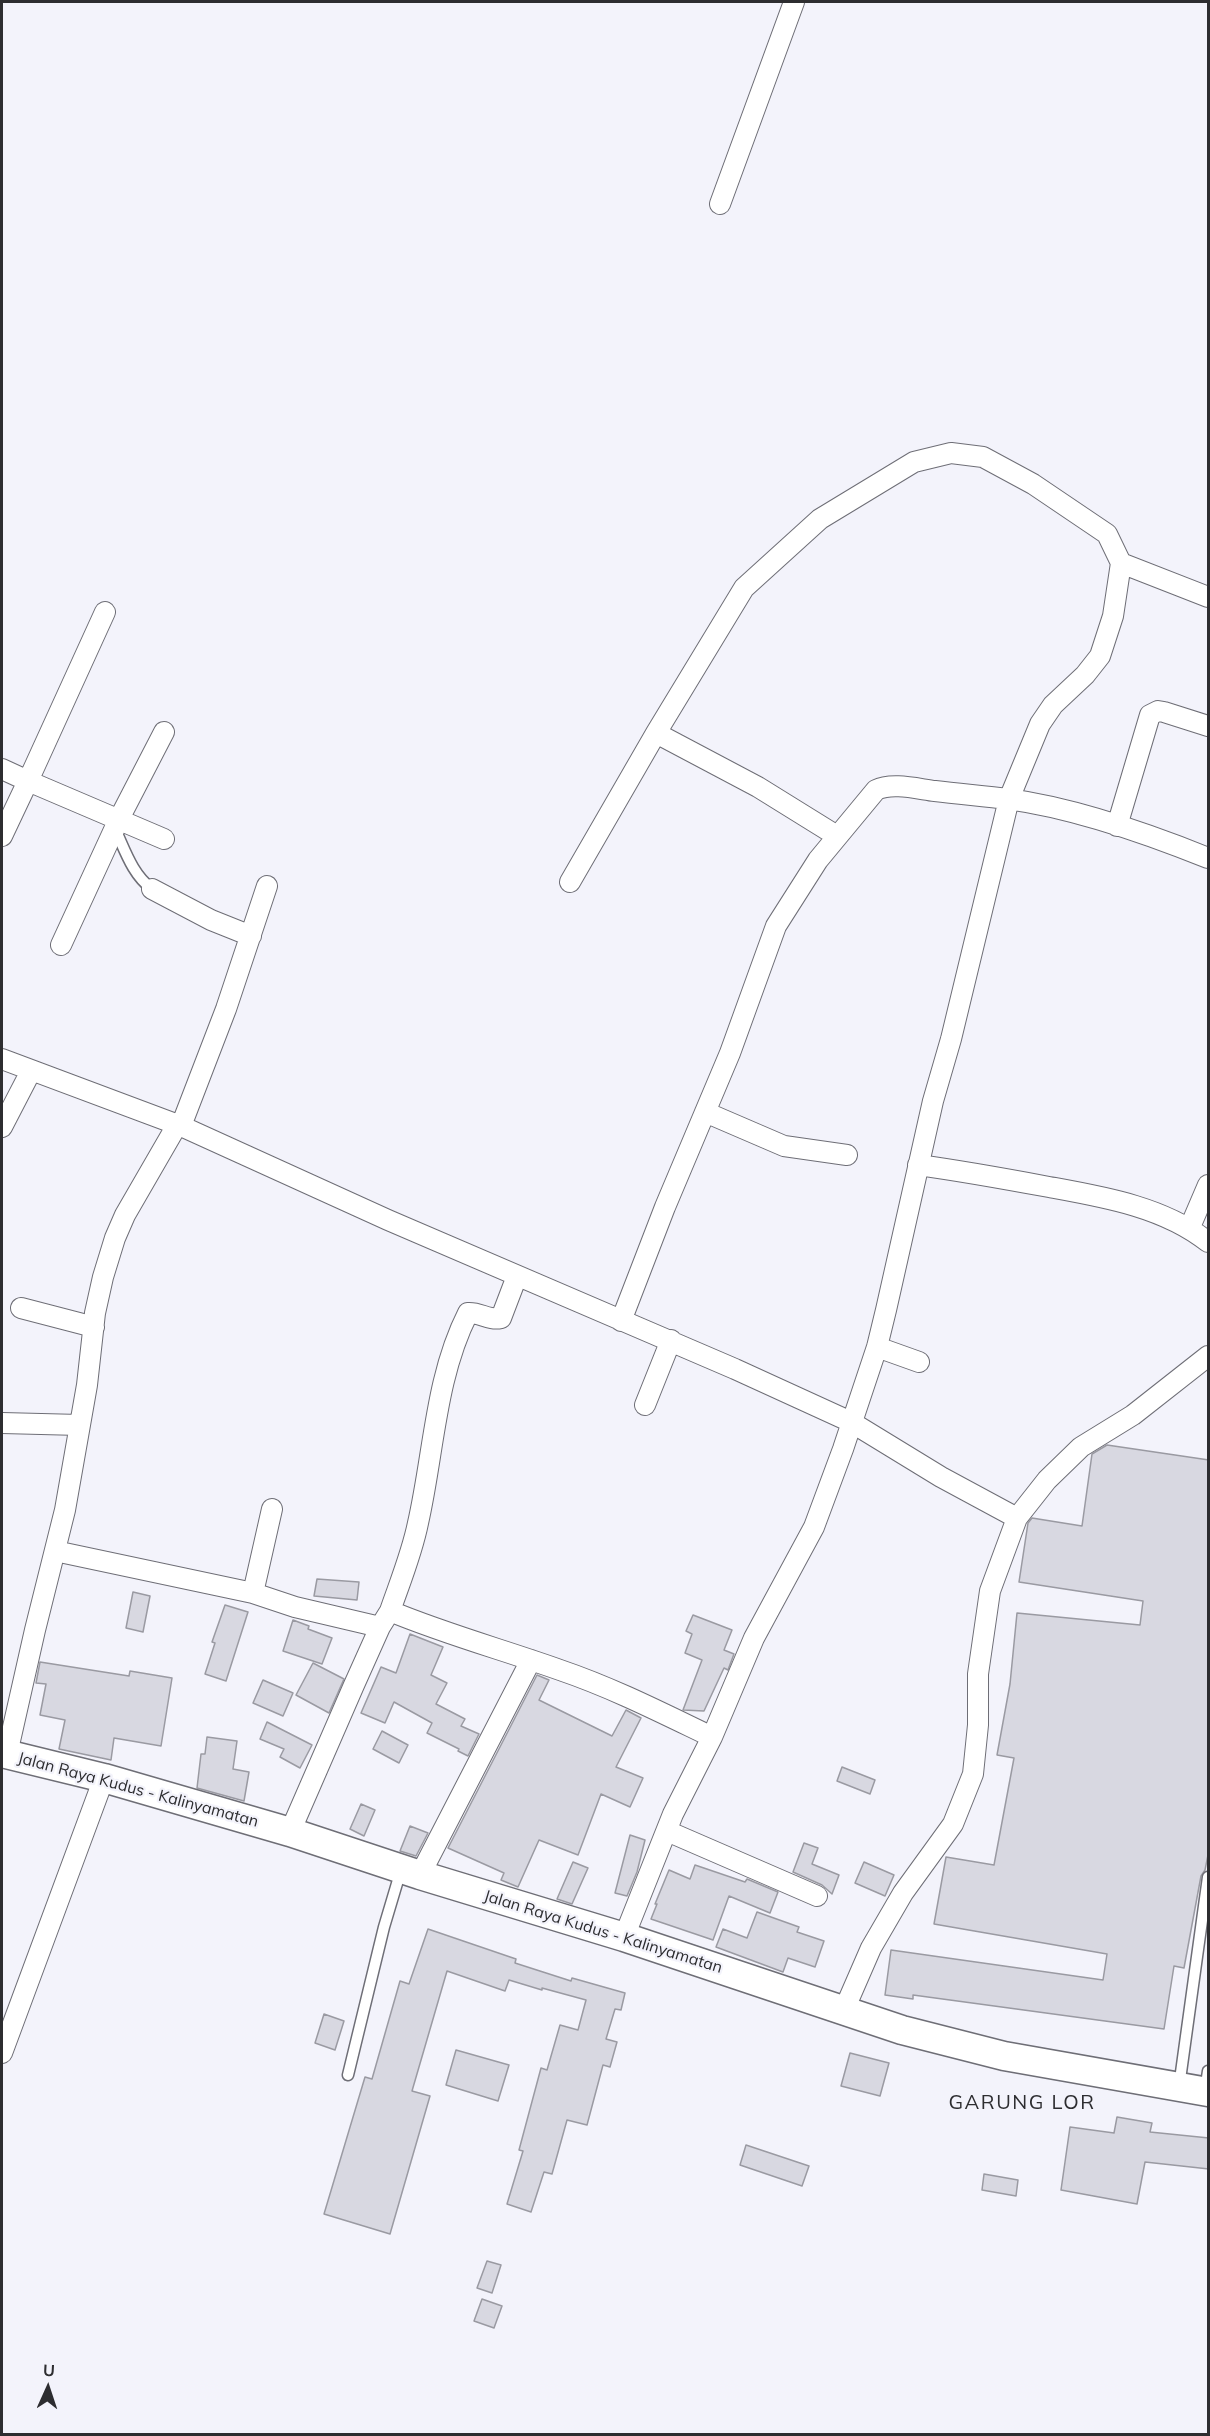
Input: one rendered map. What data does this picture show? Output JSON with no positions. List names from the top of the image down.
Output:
{
  "streets": {
    "main road": ["Jalan Raya Kudus - Kalinyamatan"]
  },
  "districts": ["GARUNG LOR"],
  "north": "top"
}
